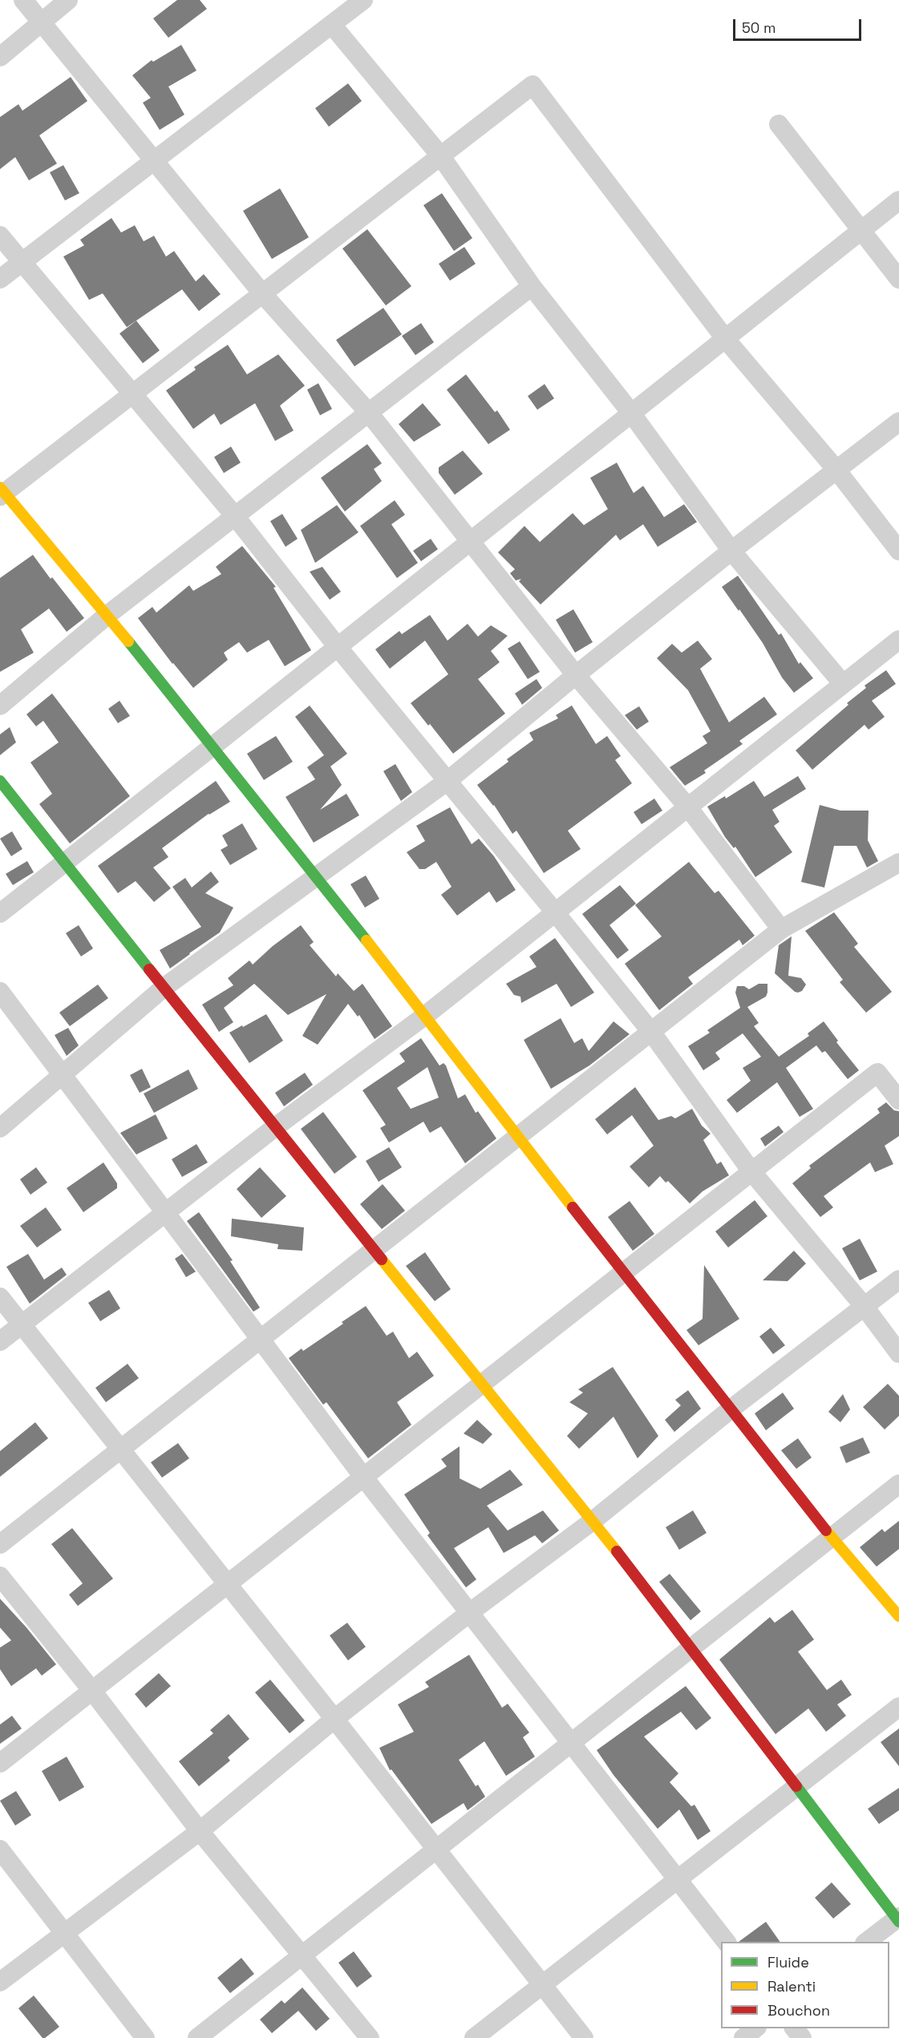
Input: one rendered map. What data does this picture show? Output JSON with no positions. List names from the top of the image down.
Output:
{
  "legend": ["Fluide", "Ralenti", "Bouchon"],
  "scale_bar": "50 m"
}
